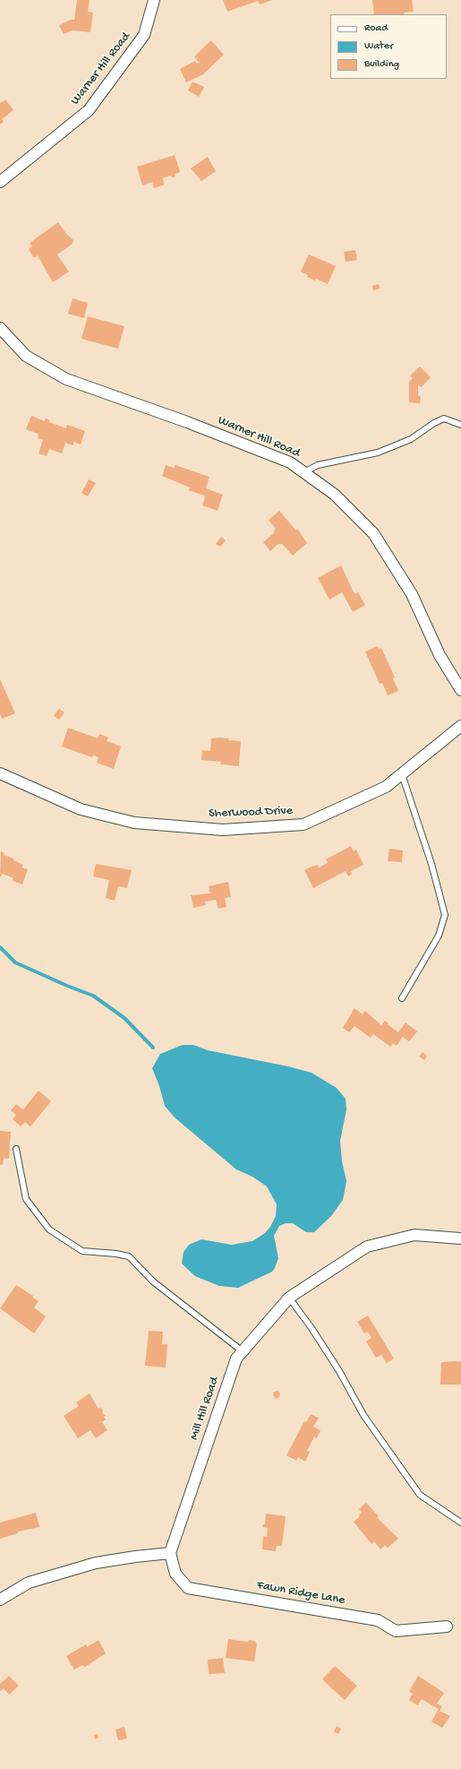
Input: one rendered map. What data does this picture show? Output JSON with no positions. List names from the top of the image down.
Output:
{
  "streets": {
    "street": [
      "Warner Hill Road",
      "Sherwood Drive",
      "Mill Hill Road",
      "Fawn Ridge Lane"
    ]
  },
  "crossings": [
    ["Mill Hill Road", "Fawn Ridge Lane"]
  ],
  "legend": ["Road", "Water", "Building"]
}
